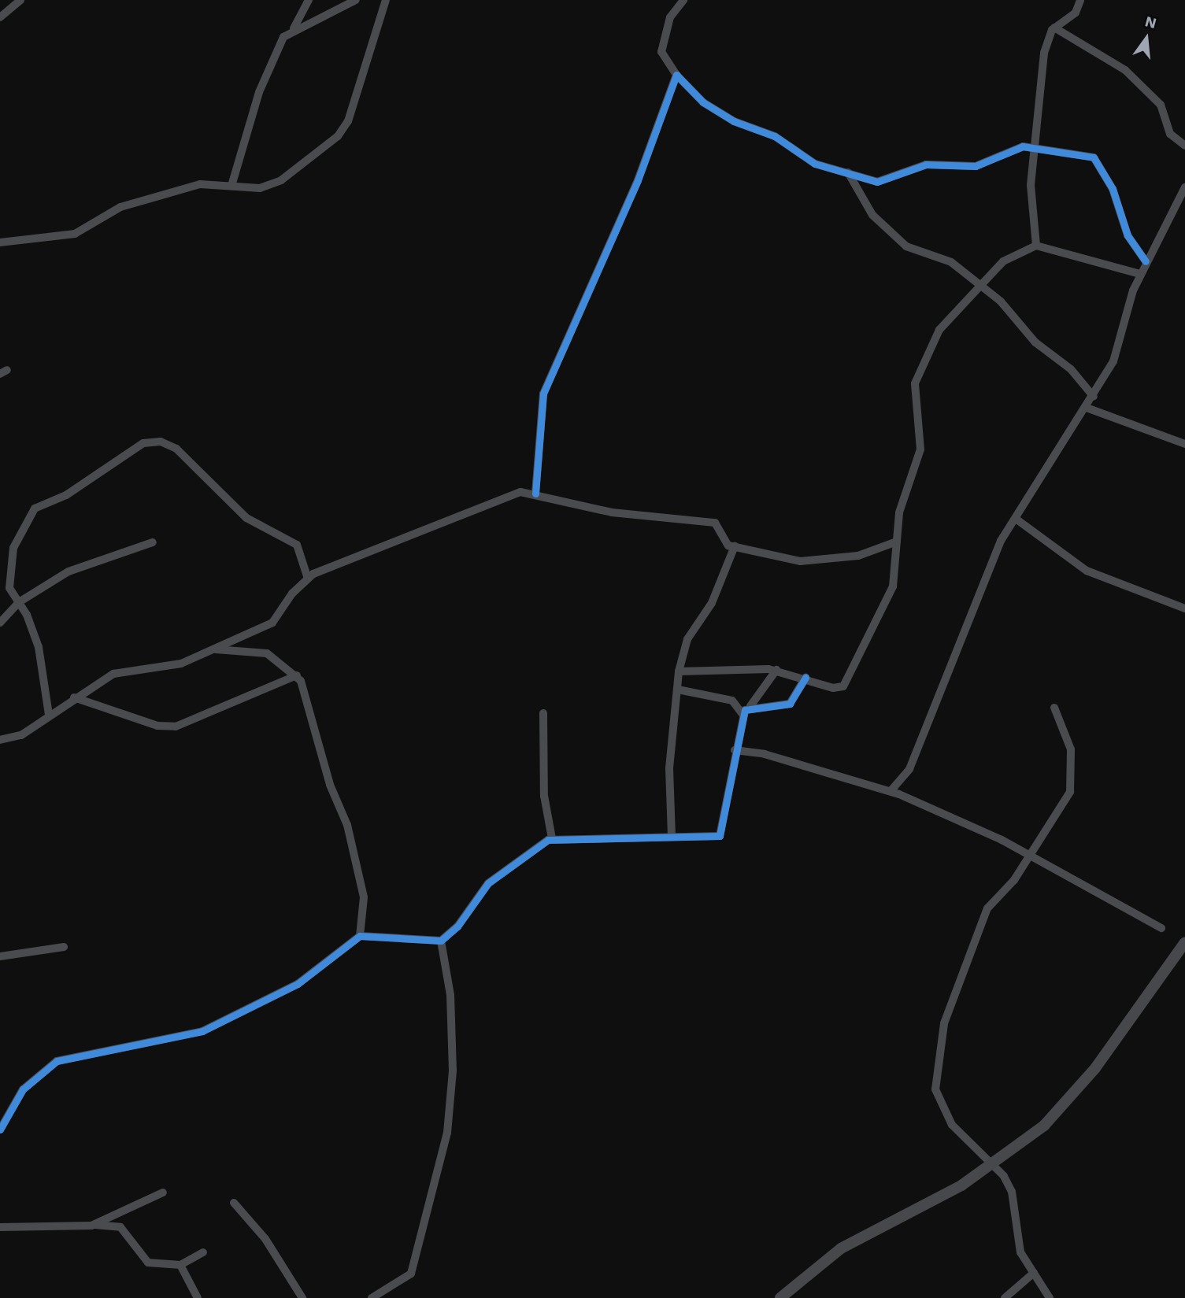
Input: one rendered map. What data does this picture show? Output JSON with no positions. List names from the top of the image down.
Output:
{
  "north": "top"
}
